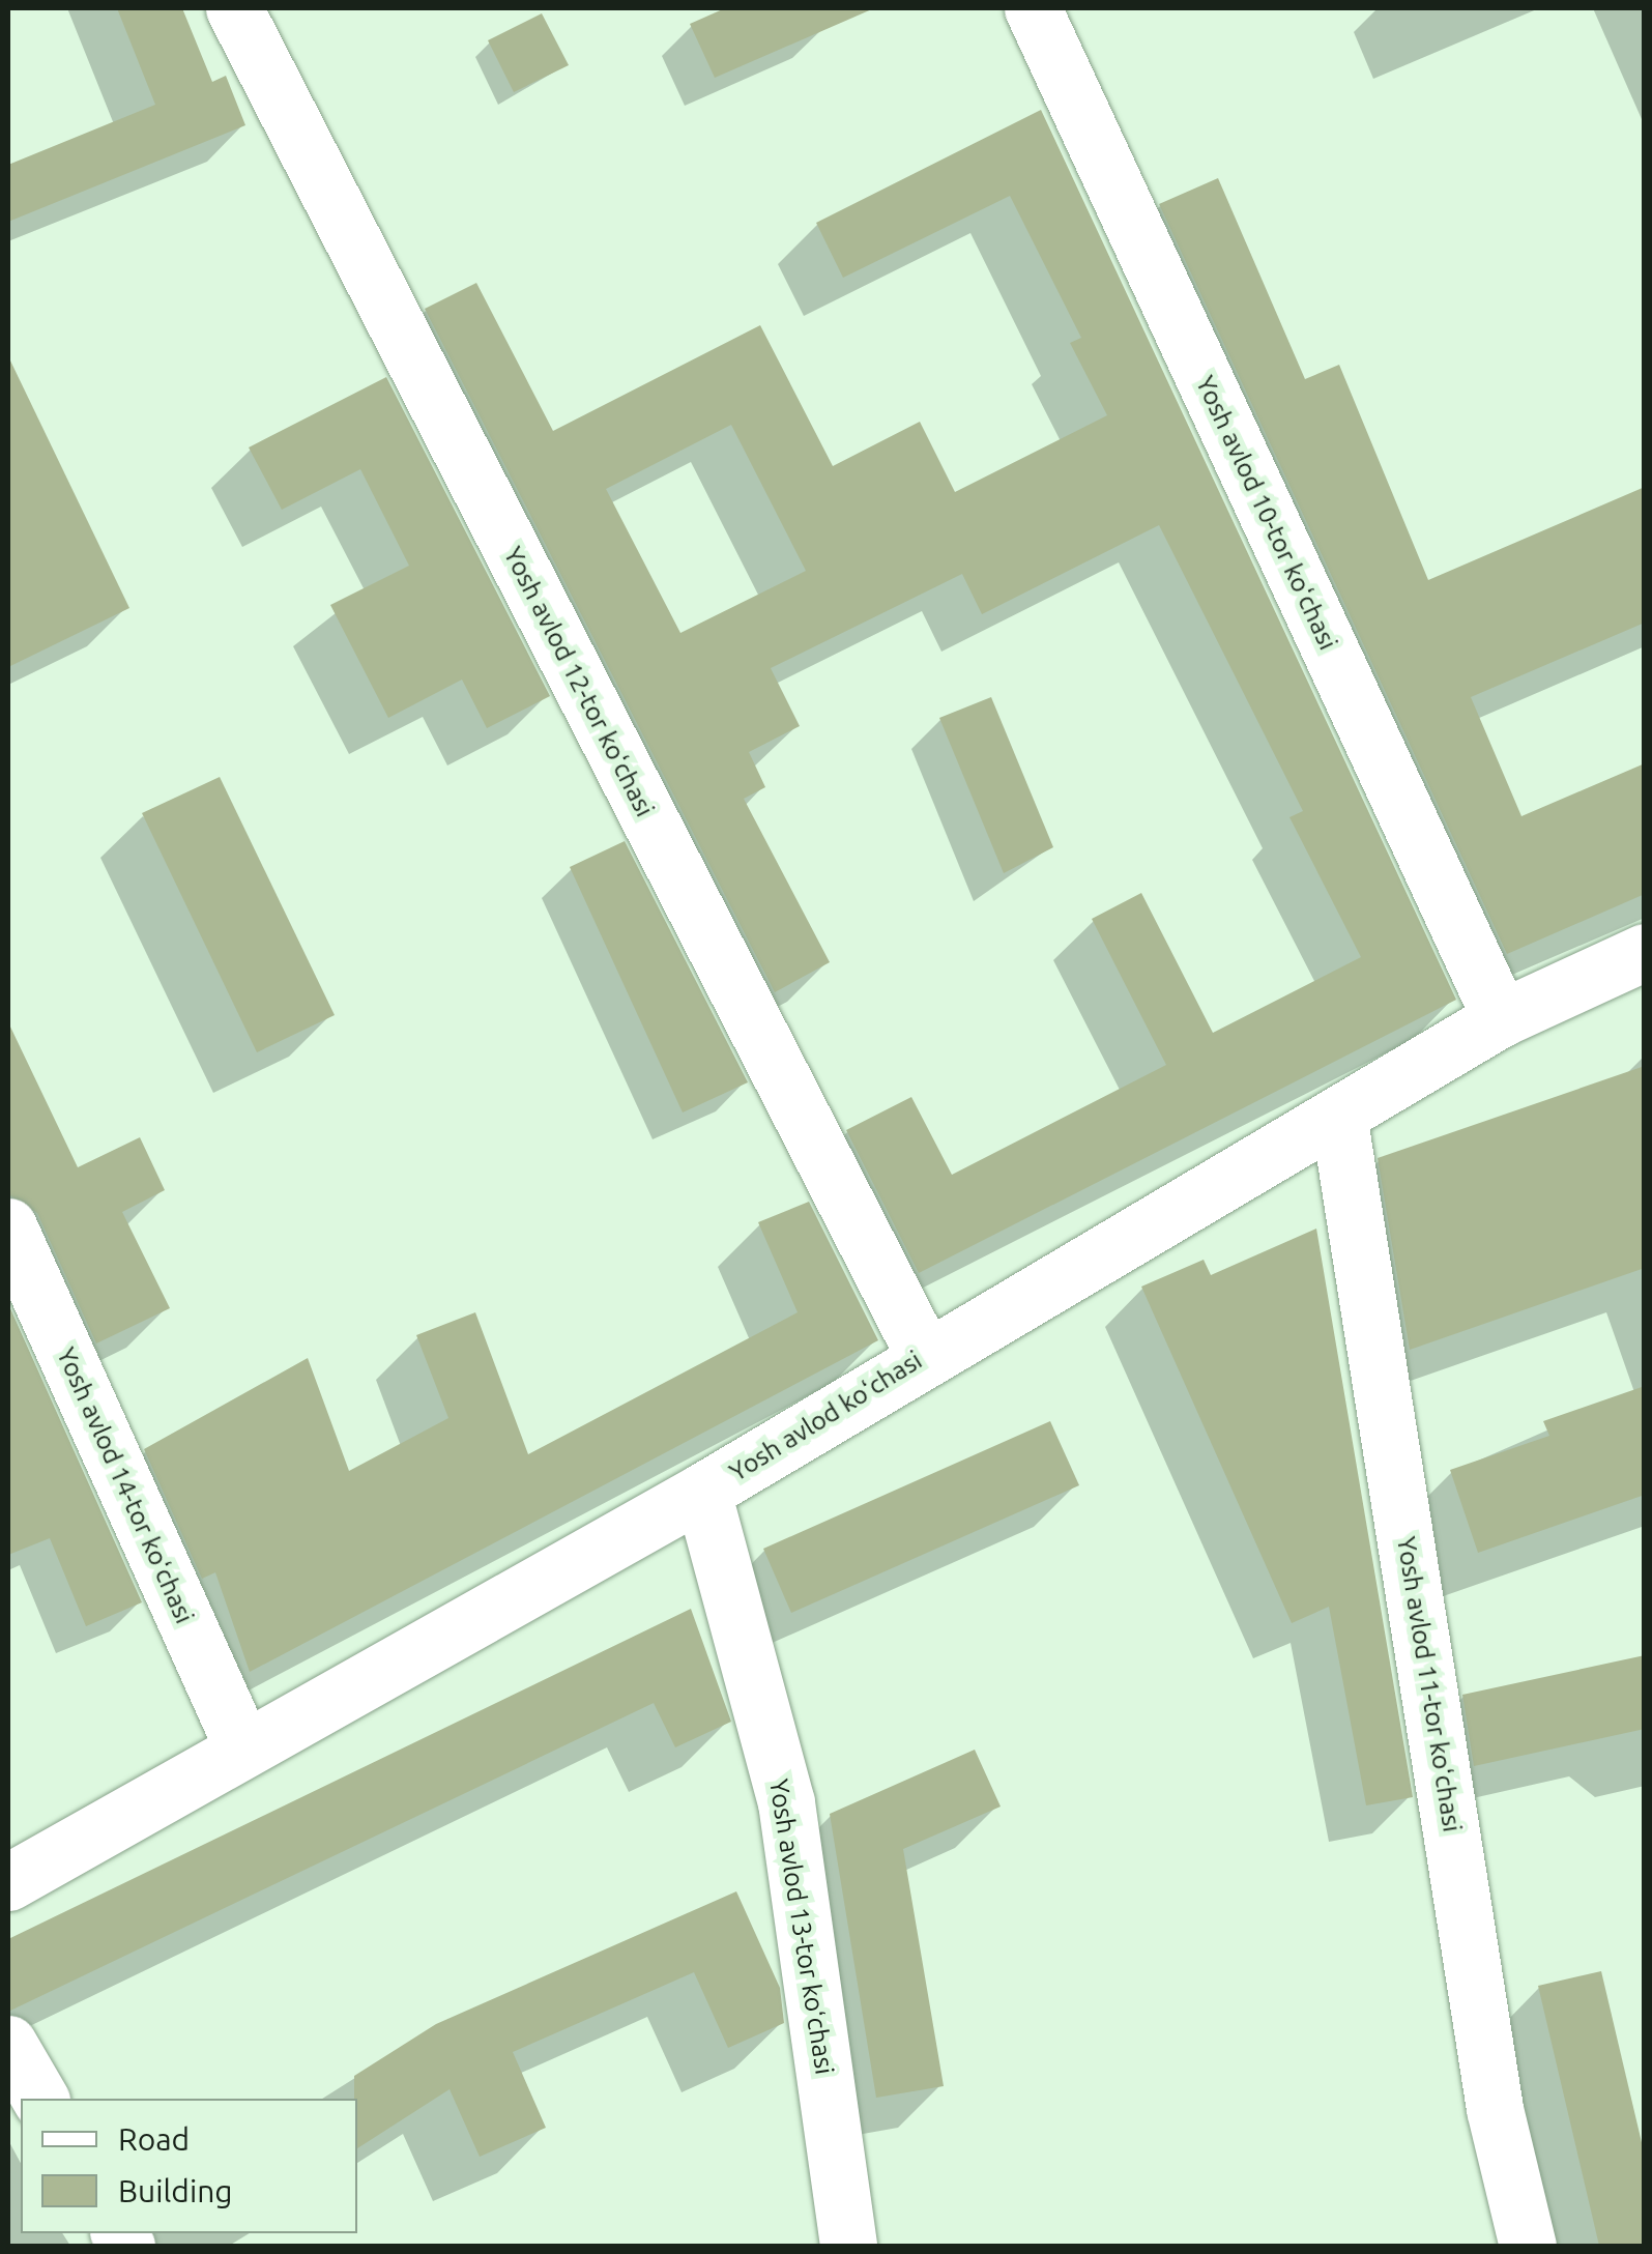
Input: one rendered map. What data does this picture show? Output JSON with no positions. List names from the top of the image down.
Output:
{
  "streets": {
    "street": [
      "Yosh avlod 10-tor koʻchasi",
      "Yosh avlod 12-tor koʻchasi",
      "Yosh avlod koʻchasi",
      "Yosh avlod 14-tor koʻchasi",
      "Yosh avlod 11-tor koʻchasi",
      "Yosh avlod 13-tor koʻchasi"
    ]
  },
  "crossings": [
    ["Yosh avlod 10-tor koʻchasi", "Yosh avlod koʻchasi"],
    ["Yosh avlod 12-tor koʻchasi", "Yosh avlod koʻchasi"],
    ["Yosh avlod koʻchasi", "Yosh avlod 14-tor koʻchasi"],
    ["Yosh avlod koʻchasi", "Yosh avlod 11-tor koʻchasi"],
    ["Yosh avlod koʻchasi", "Yosh avlod 13-tor koʻchasi"]
  ],
  "legend": ["Road", "Building"]
}
